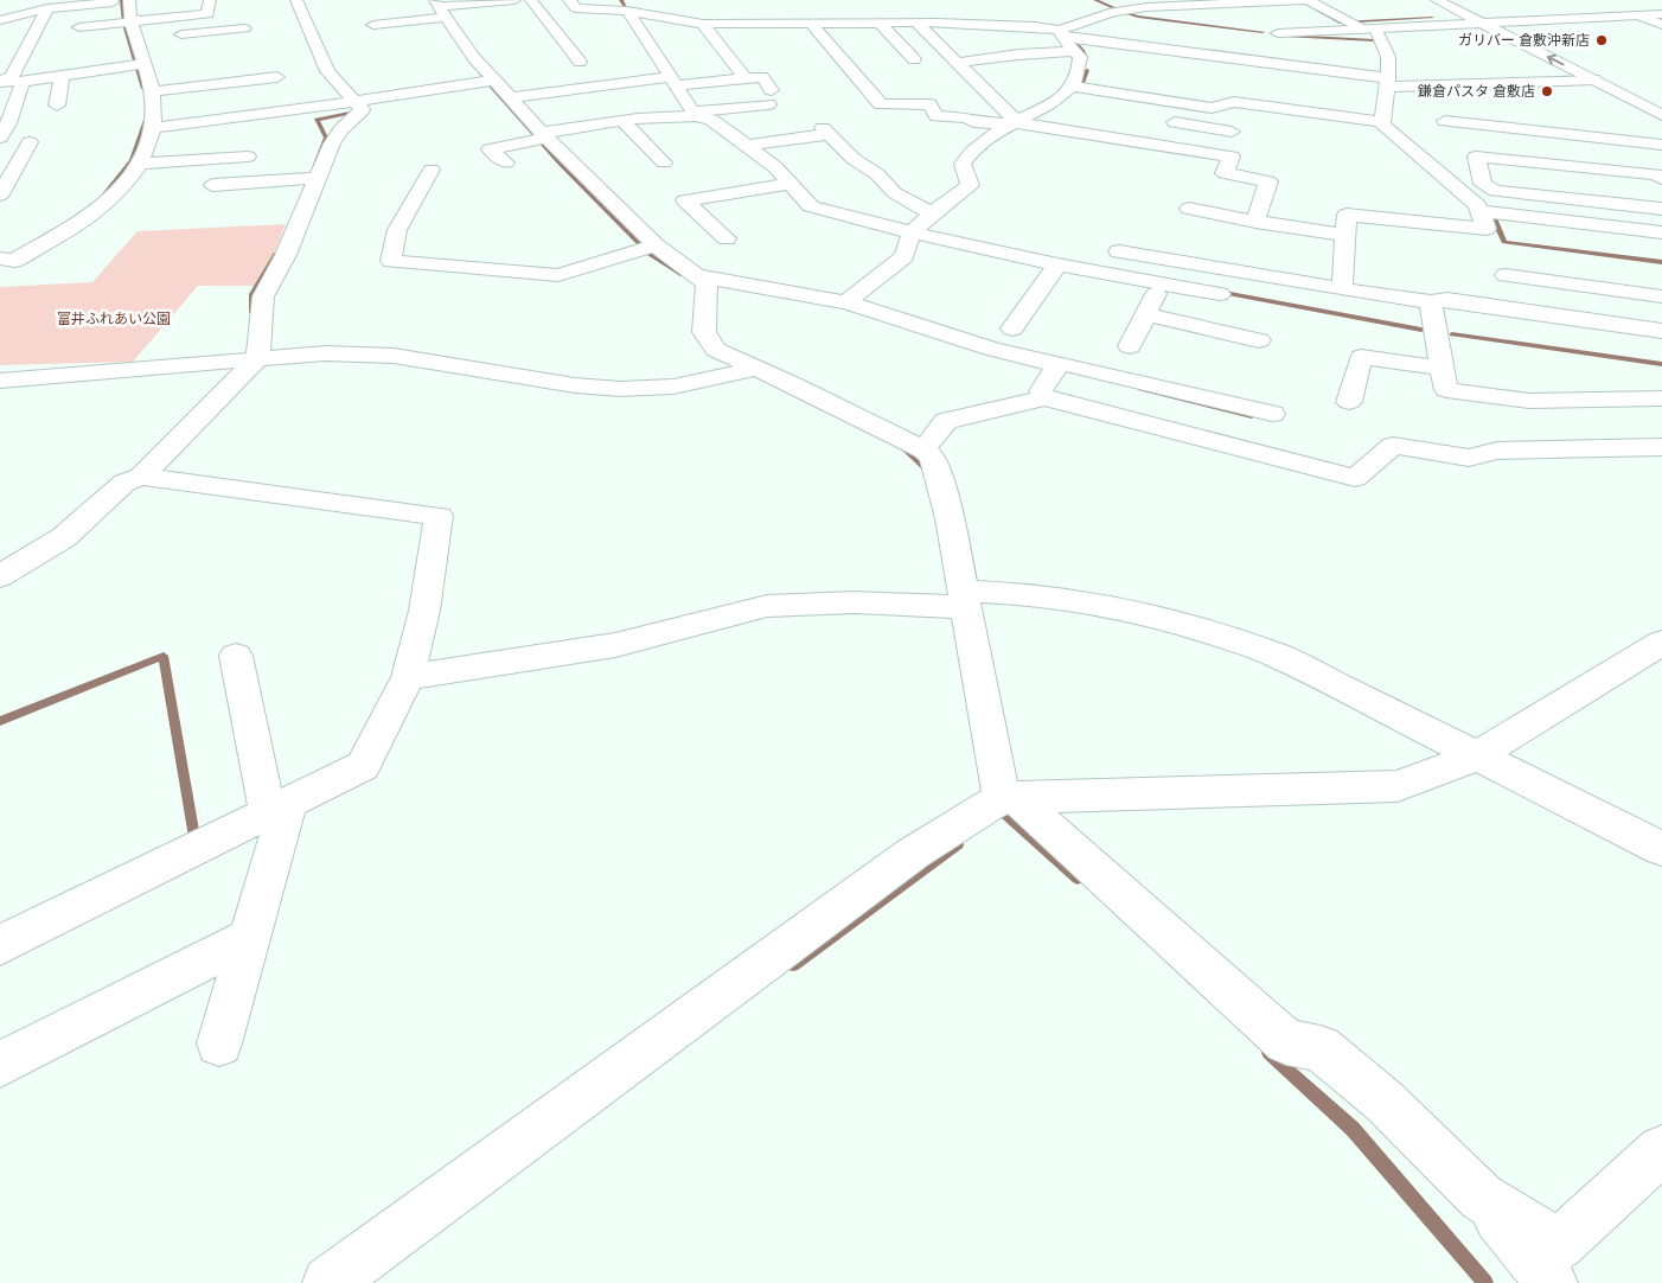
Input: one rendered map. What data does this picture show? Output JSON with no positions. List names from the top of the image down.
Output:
{
  "parks": ["富井ふれあい公園"],
  "places": ["ガリバー 倉敷沖新店", "鎌倉パスタ 倉敷店"]
}
